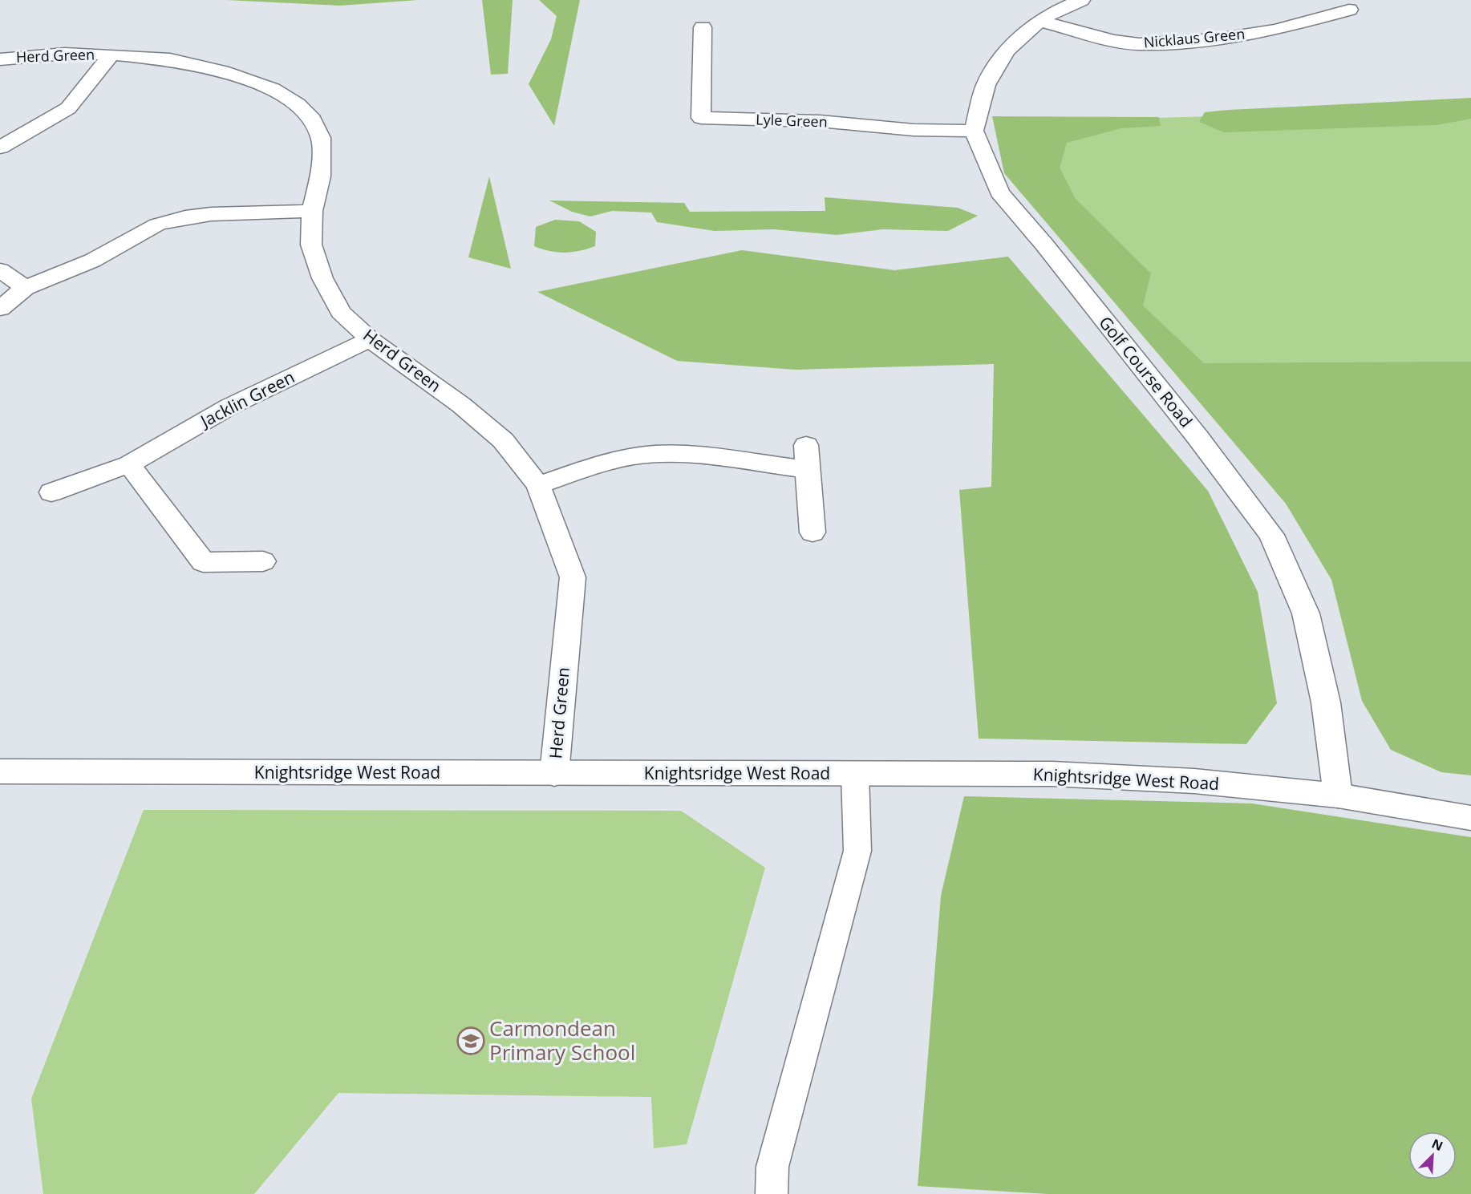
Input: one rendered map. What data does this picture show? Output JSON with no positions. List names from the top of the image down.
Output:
{
  "streets": {
    "street": [
      "Nicklaus Green",
      "Herd Green",
      "Lyle Green",
      "Golf Course Road",
      "Jacklin Green",
      "Knightsridge West Road"
    ]
  },
  "crossings": [
    ["Herd Green", "Jacklin Green"],
    ["Herd Green", "Knightsridge West Road"],
    ["Lyle Green", "Golf Course Road"],
    ["Golf Course Road", "Knightsridge West Road"]
  ],
  "places": {
    "school or university": ["Carmondean Primary School"]
  },
  "north": "top right"
}
